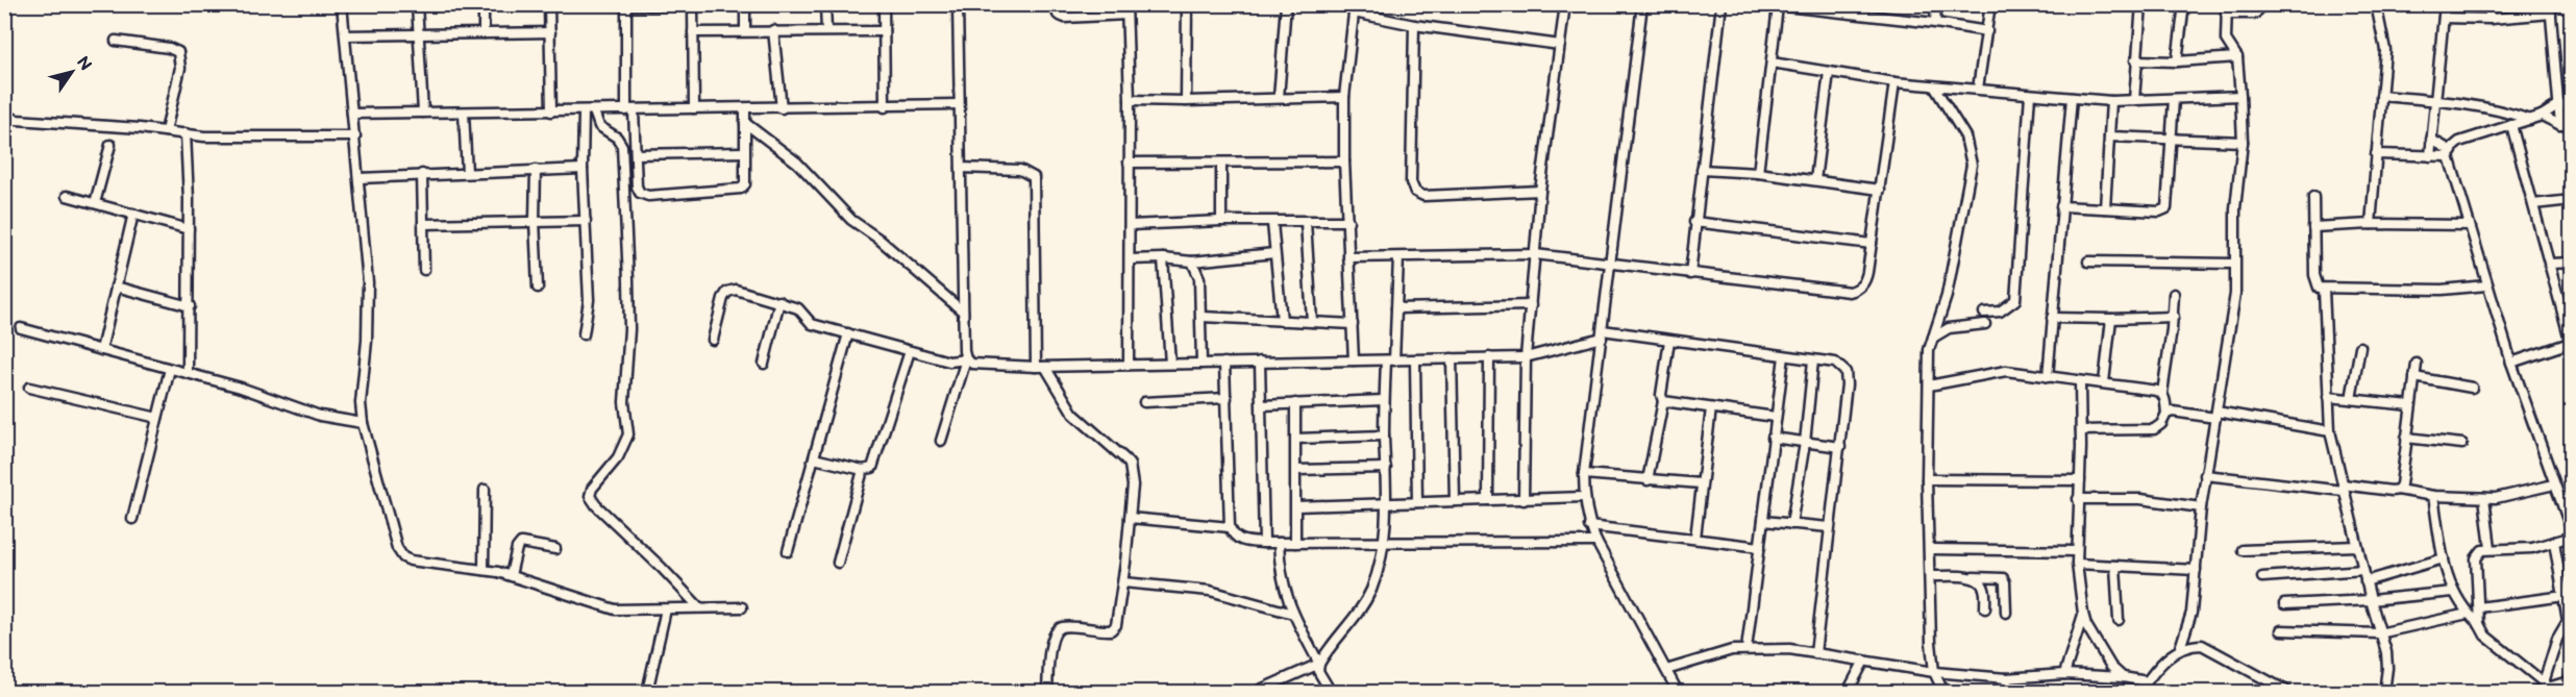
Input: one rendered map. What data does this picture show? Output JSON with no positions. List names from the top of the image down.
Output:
{
  "north": "top right"
}
